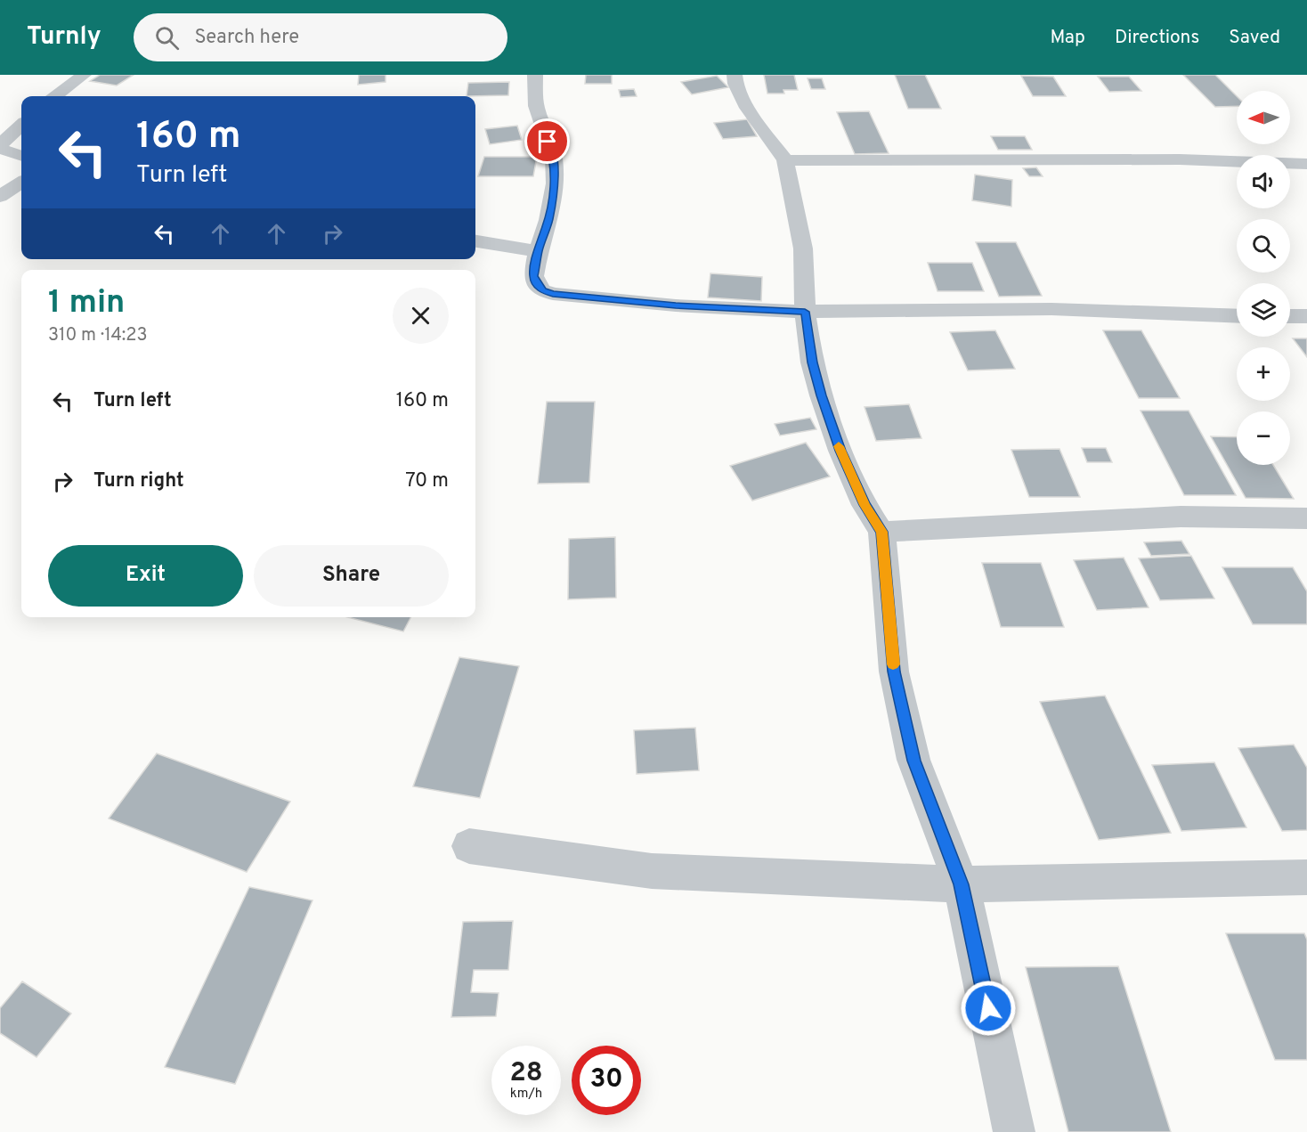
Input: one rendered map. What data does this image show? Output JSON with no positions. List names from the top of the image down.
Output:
{
  "north": "left",
  "page": {
    "header": "Turnly",
    "search": "Search here",
    "nav": ["Map", "Directions", "Saved"],
    "map_buttons": ["+", "−"],
    "turn": ["160 m", "Turn left"],
    "heading": ["1 min", "310 m · 14:23"],
    "list": [
      {
        "name": "Turn left",
        "value": "160 m"
      },
      {
        "name": "Turn right",
        "value": "70 m"
      }
    ],
    "buttons": ["Exit", "Share"],
    "speed": "28 km/h",
    "limit": "30"
  }
}
